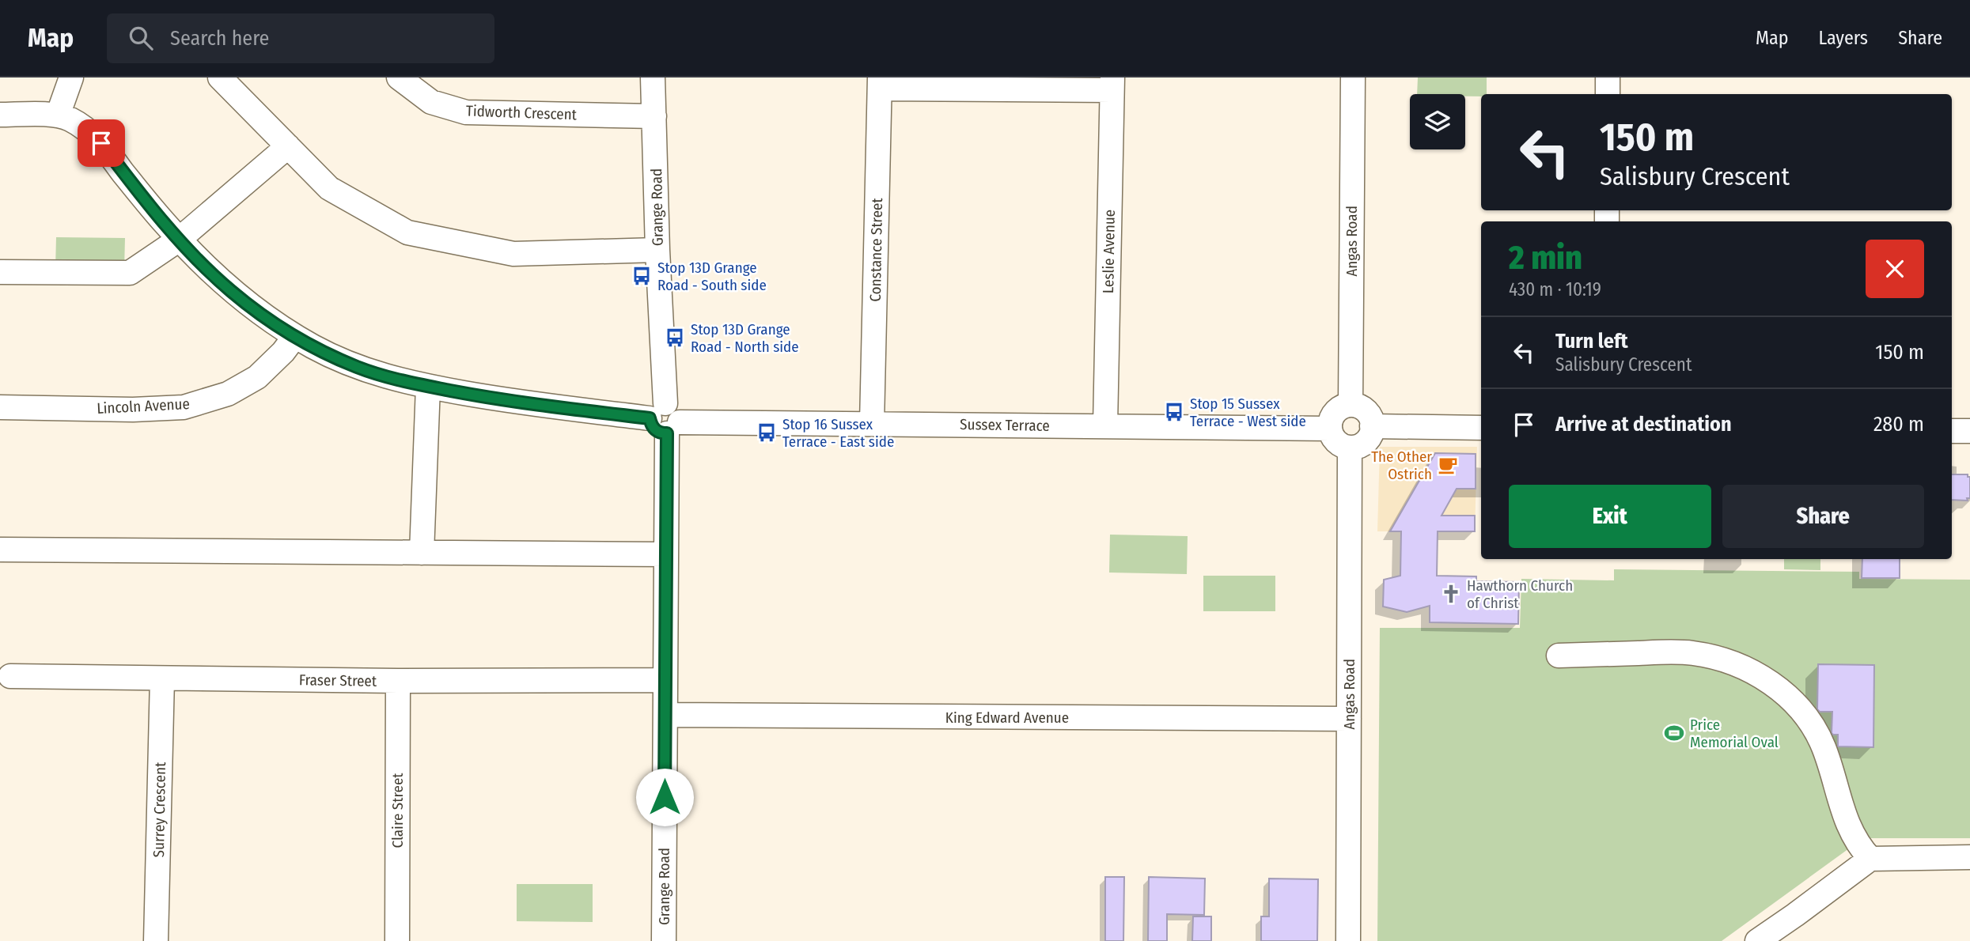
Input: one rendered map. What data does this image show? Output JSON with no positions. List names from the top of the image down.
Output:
{
  "streets": {
    "street": [
      "Tidworth Crescent",
      "Grange Road",
      "Angas Road",
      "Constance Street",
      "Leslie Avenue",
      "Lincoln Avenue",
      "Sussex Terrace",
      "Fraser Street",
      "King Edward Avenue",
      "Surrey Crescent",
      "Claire Street"
    ]
  },
  "crossings": [
    ["Tidworth Crescent", "Grange Road"],
    ["Grange Road", "Sussex Terrace"],
    ["Grange Road", "Fraser Street"],
    ["Grange Road", "King Edward Avenue"],
    ["Angas Road", "Sussex Terrace"],
    ["Angas Road", "King Edward Avenue"],
    ["Constance Street", "Sussex Terrace"],
    ["Leslie Avenue", "Sussex Terrace"],
    ["Lincoln Avenue", "Sussex Terrace"],
    ["Fraser Street", "Surrey Crescent"],
    ["Fraser Street", "Claire Street"]
  ],
  "places": {
    "bus stop": [
      "Stop 13D Grange Road - South side",
      "Stop 13D Grange Road - North side",
      "Stop 15 Sussex Terrace - West side",
      "Stop 16 Sussex Terrace - East side"
    ],
    "cafe": ["The Other Ostrich"],
    "church": ["Hawthorn Church of Christ"],
    "sports": ["Price Memorial Oval"]
  },
  "page": {
    "header": "Map",
    "search": "Search here",
    "nav": ["Map", "Layers", "Share"],
    "turn": ["150 m", "Salisbury Crescent"],
    "heading": ["2 min", "430 m · 10:19"],
    "list": [
      {
        "name": "Turn left",
        "note": "Salisbury Crescent",
        "value": "150 m"
      },
      {
        "name": "Arrive at destination",
        "value": "280 m"
      }
    ],
    "buttons": ["Exit", "Share"]
  }
}
